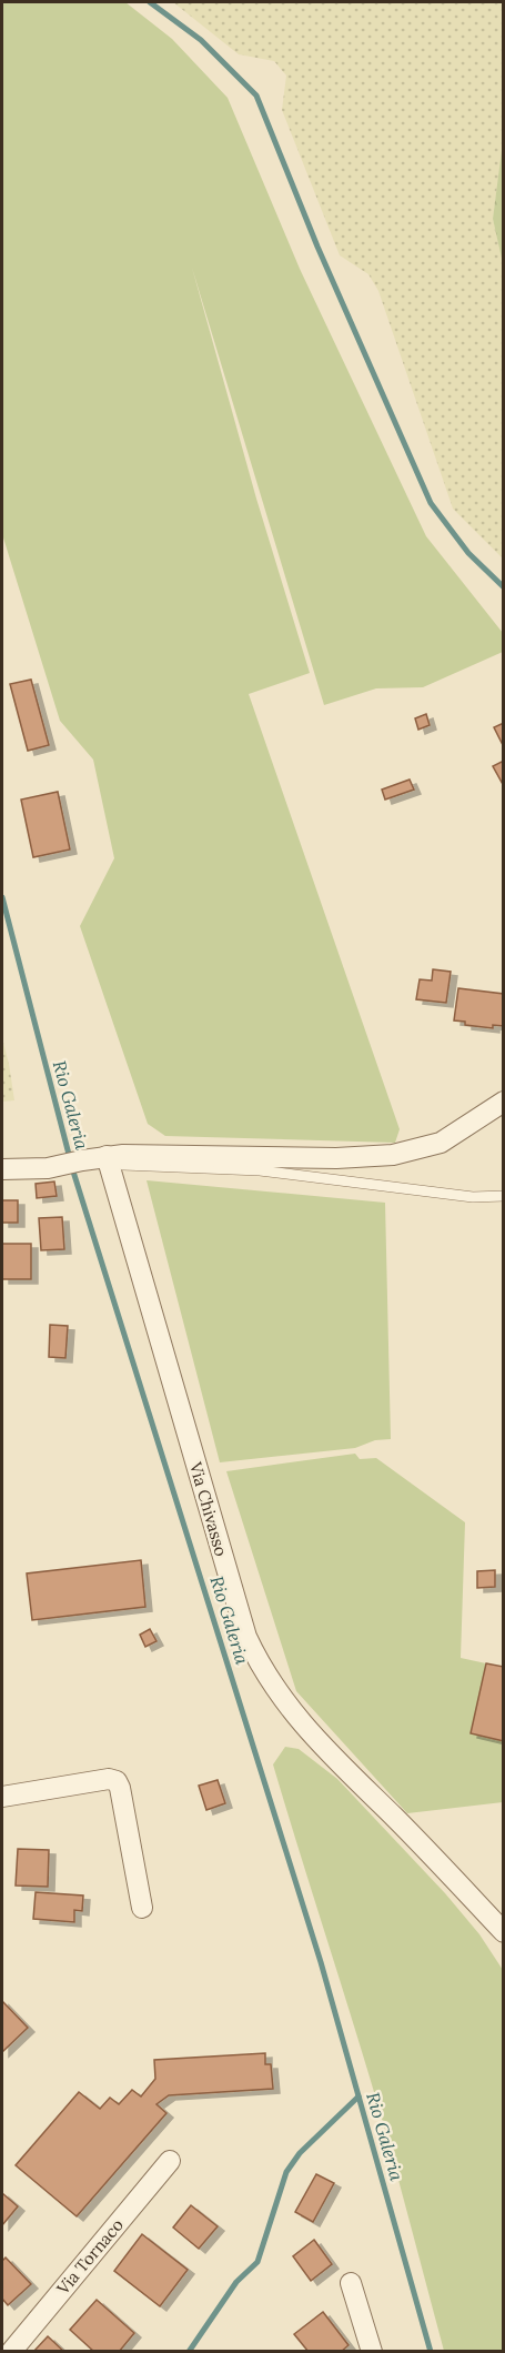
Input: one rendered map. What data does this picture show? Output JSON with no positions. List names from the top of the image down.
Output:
{
  "streets": {
    "street": ["Via Chivasso", "Via Tornaco"]
  },
  "water": ["Rio Galeria"]
}
